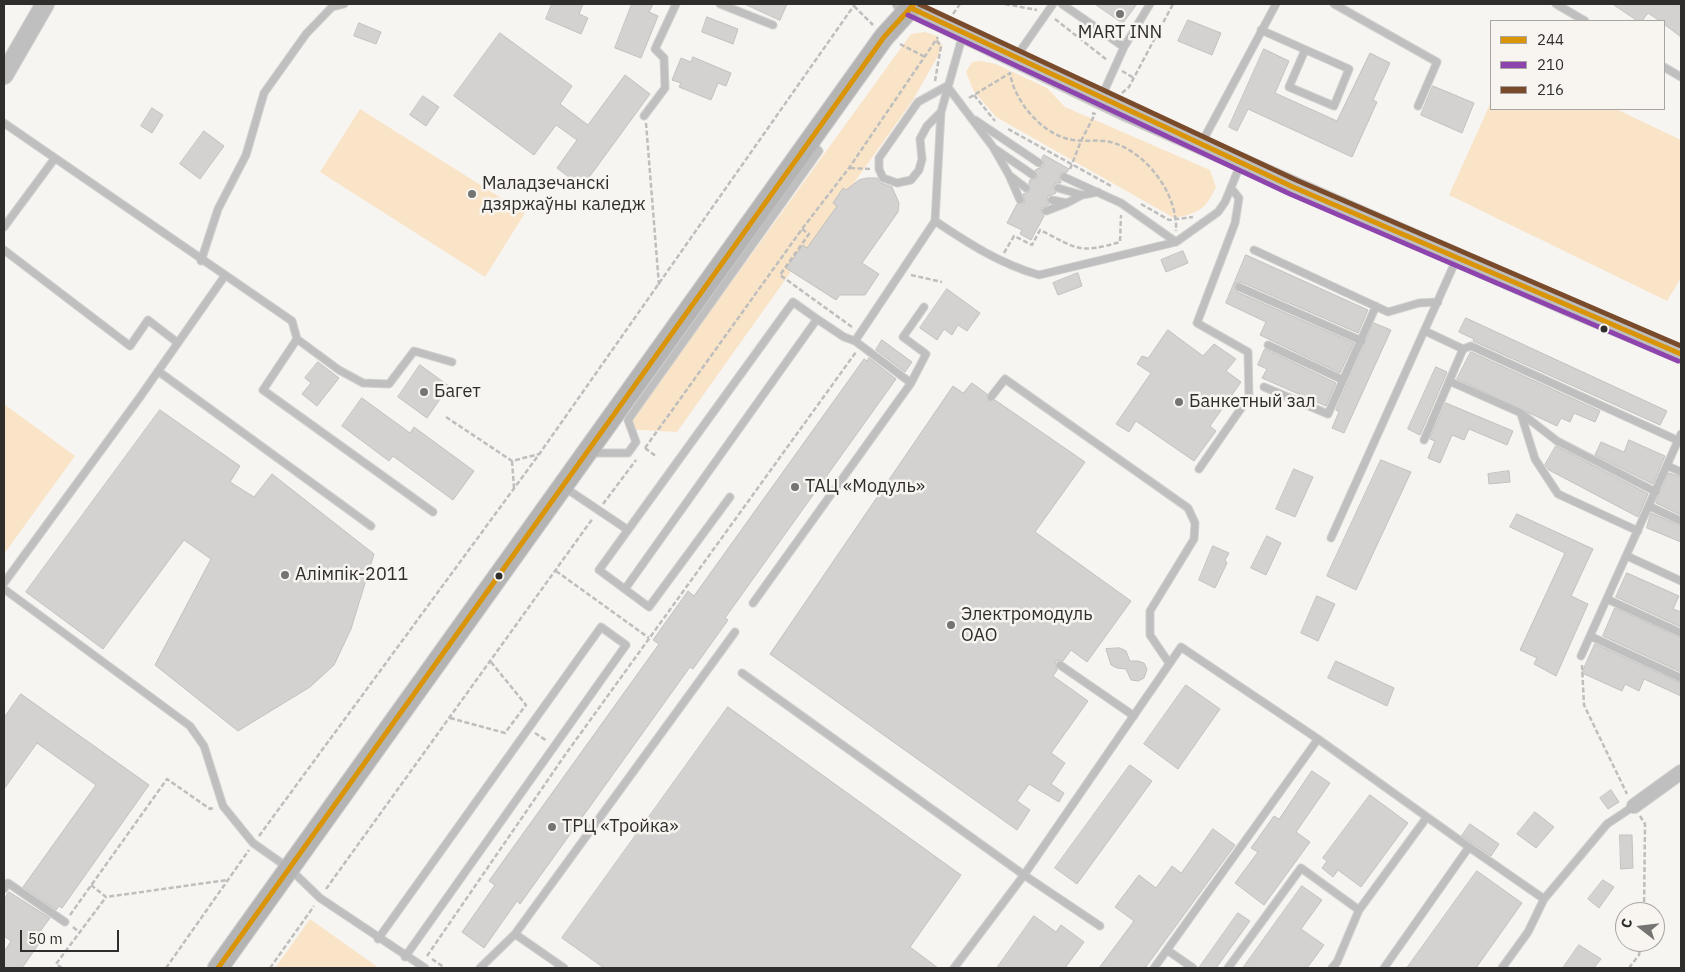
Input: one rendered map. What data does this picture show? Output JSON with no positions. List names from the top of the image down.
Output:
{
  "places": [
    "MART INN",
    "Маладзечанскі дзяржаўны каледж",
    "Багет",
    "Банкетный зал",
    "ТАЦ «Модуль»",
    "Алімпік-2011",
    "Электромодуль ОАО",
    "ТРЦ «Тройка»"
  ],
  "lines": ["transit line 244", "transit line 216", "transit line 210"],
  "legend": ["244", "210", "216"],
  "scale_bar": "50 m",
  "north": "left"
}
